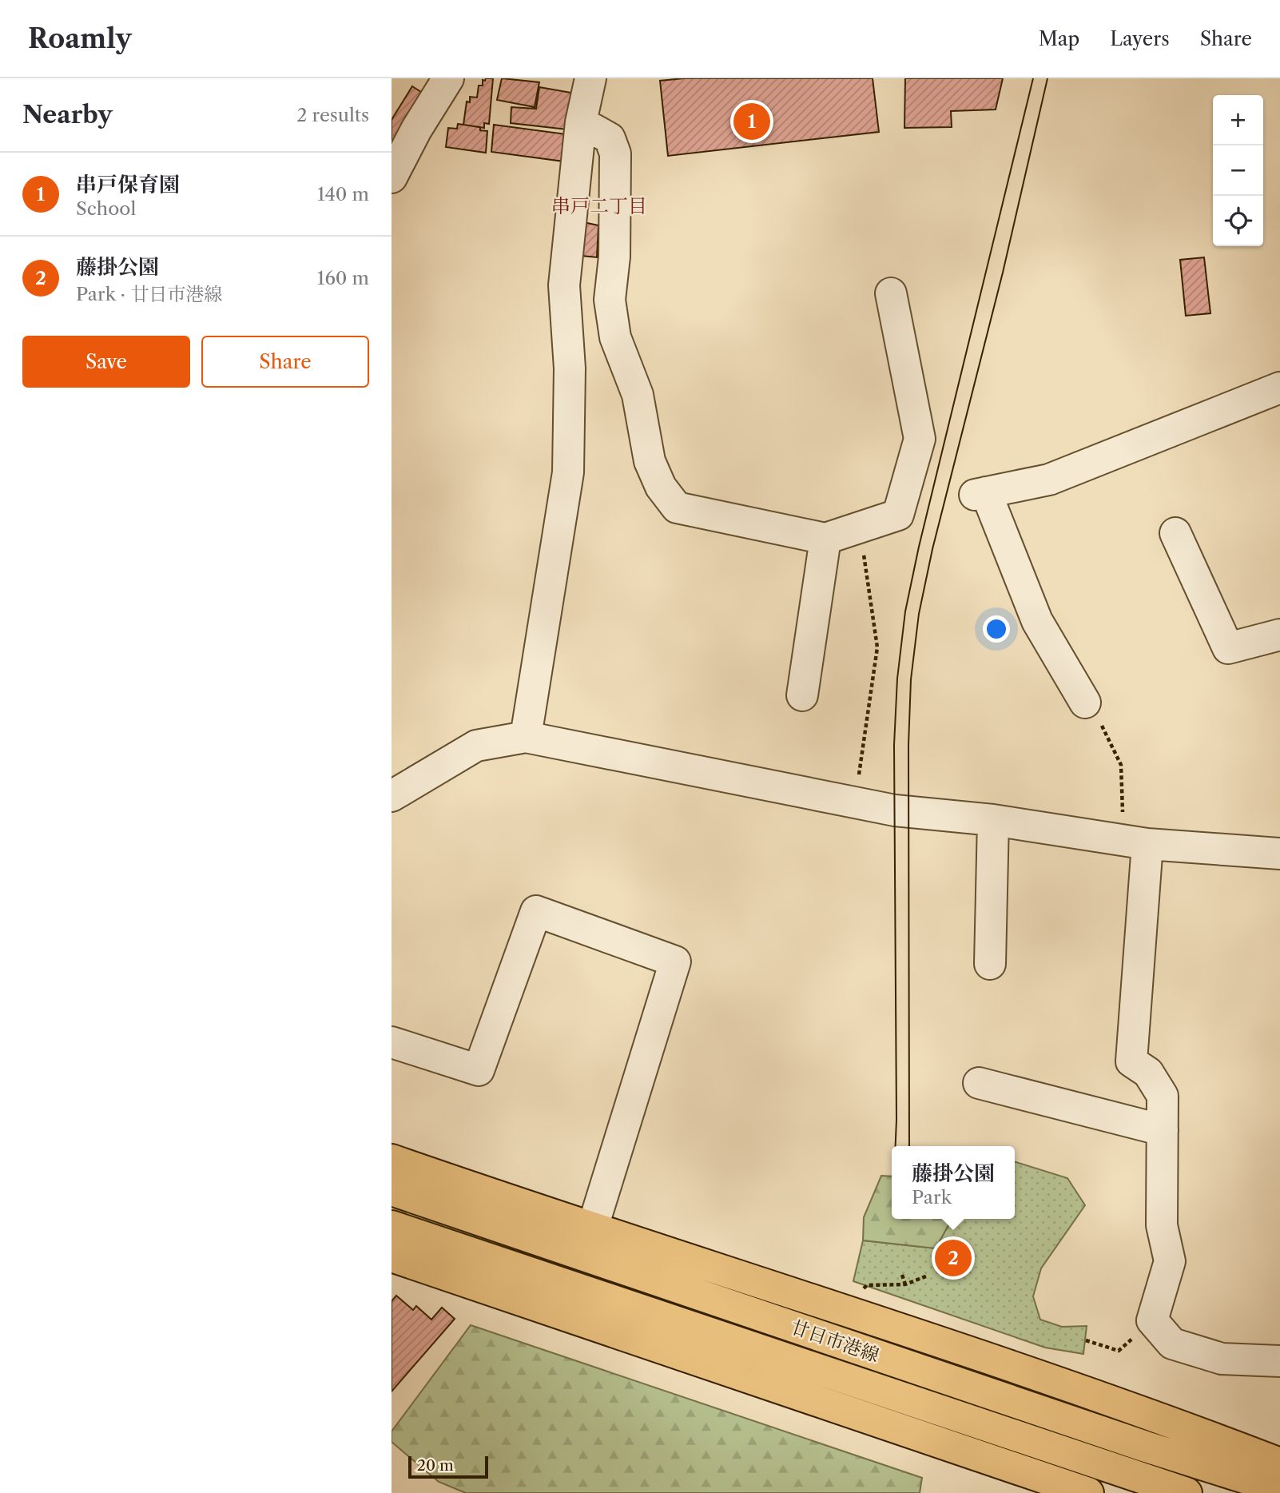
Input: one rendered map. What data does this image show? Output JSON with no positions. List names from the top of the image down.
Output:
{
  "streets": {
    "main road": ["廿日市港線"]
  },
  "districts": ["串戸二丁目"],
  "scale_bar": "20 m",
  "page": {
    "header": "Roamly",
    "nav": ["Map", "Layers", "Share"],
    "heading": ["Nearby", "2 results"],
    "map_buttons": ["+", "−"],
    "pins": ["1", "2"],
    "list": [
      {
        "mark": "1",
        "name": "串戸保育園",
        "note": "School",
        "value": "140 m"
      },
      {
        "mark": "2",
        "name": "藤掛公園",
        "note": "Park · 廿日市港線",
        "value": "160 m"
      }
    ],
    "buttons": ["Save", "Share"],
    "popup": ["藤掛公園", "Park"],
    "scale": "20 m"
  }
}
